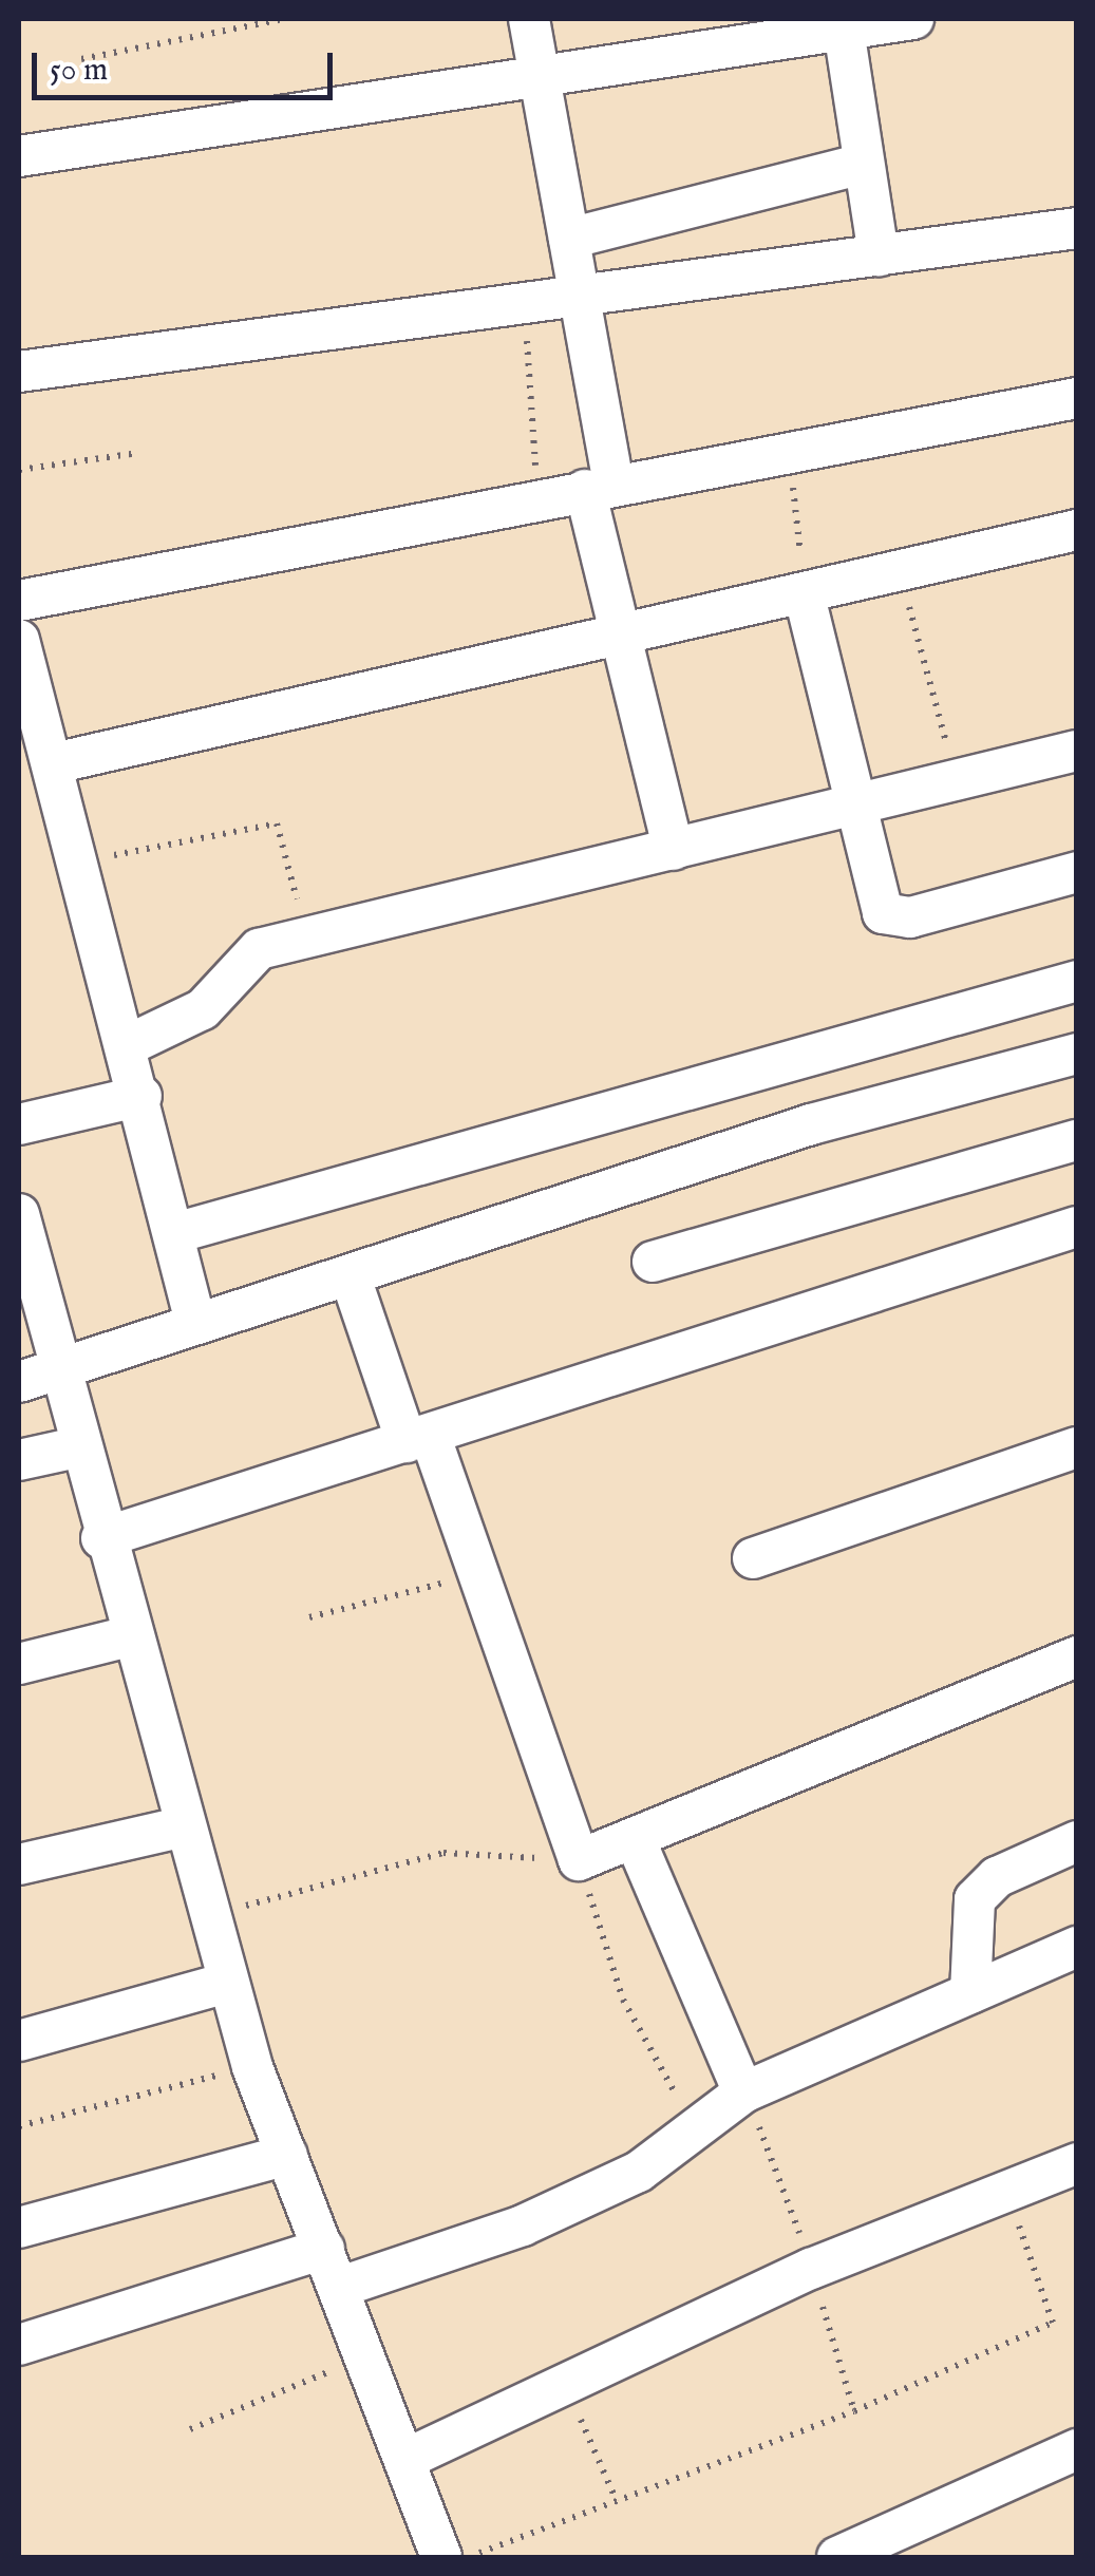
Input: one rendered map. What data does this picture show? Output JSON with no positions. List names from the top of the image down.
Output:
{
  "scale_bar": "50 m"
}
